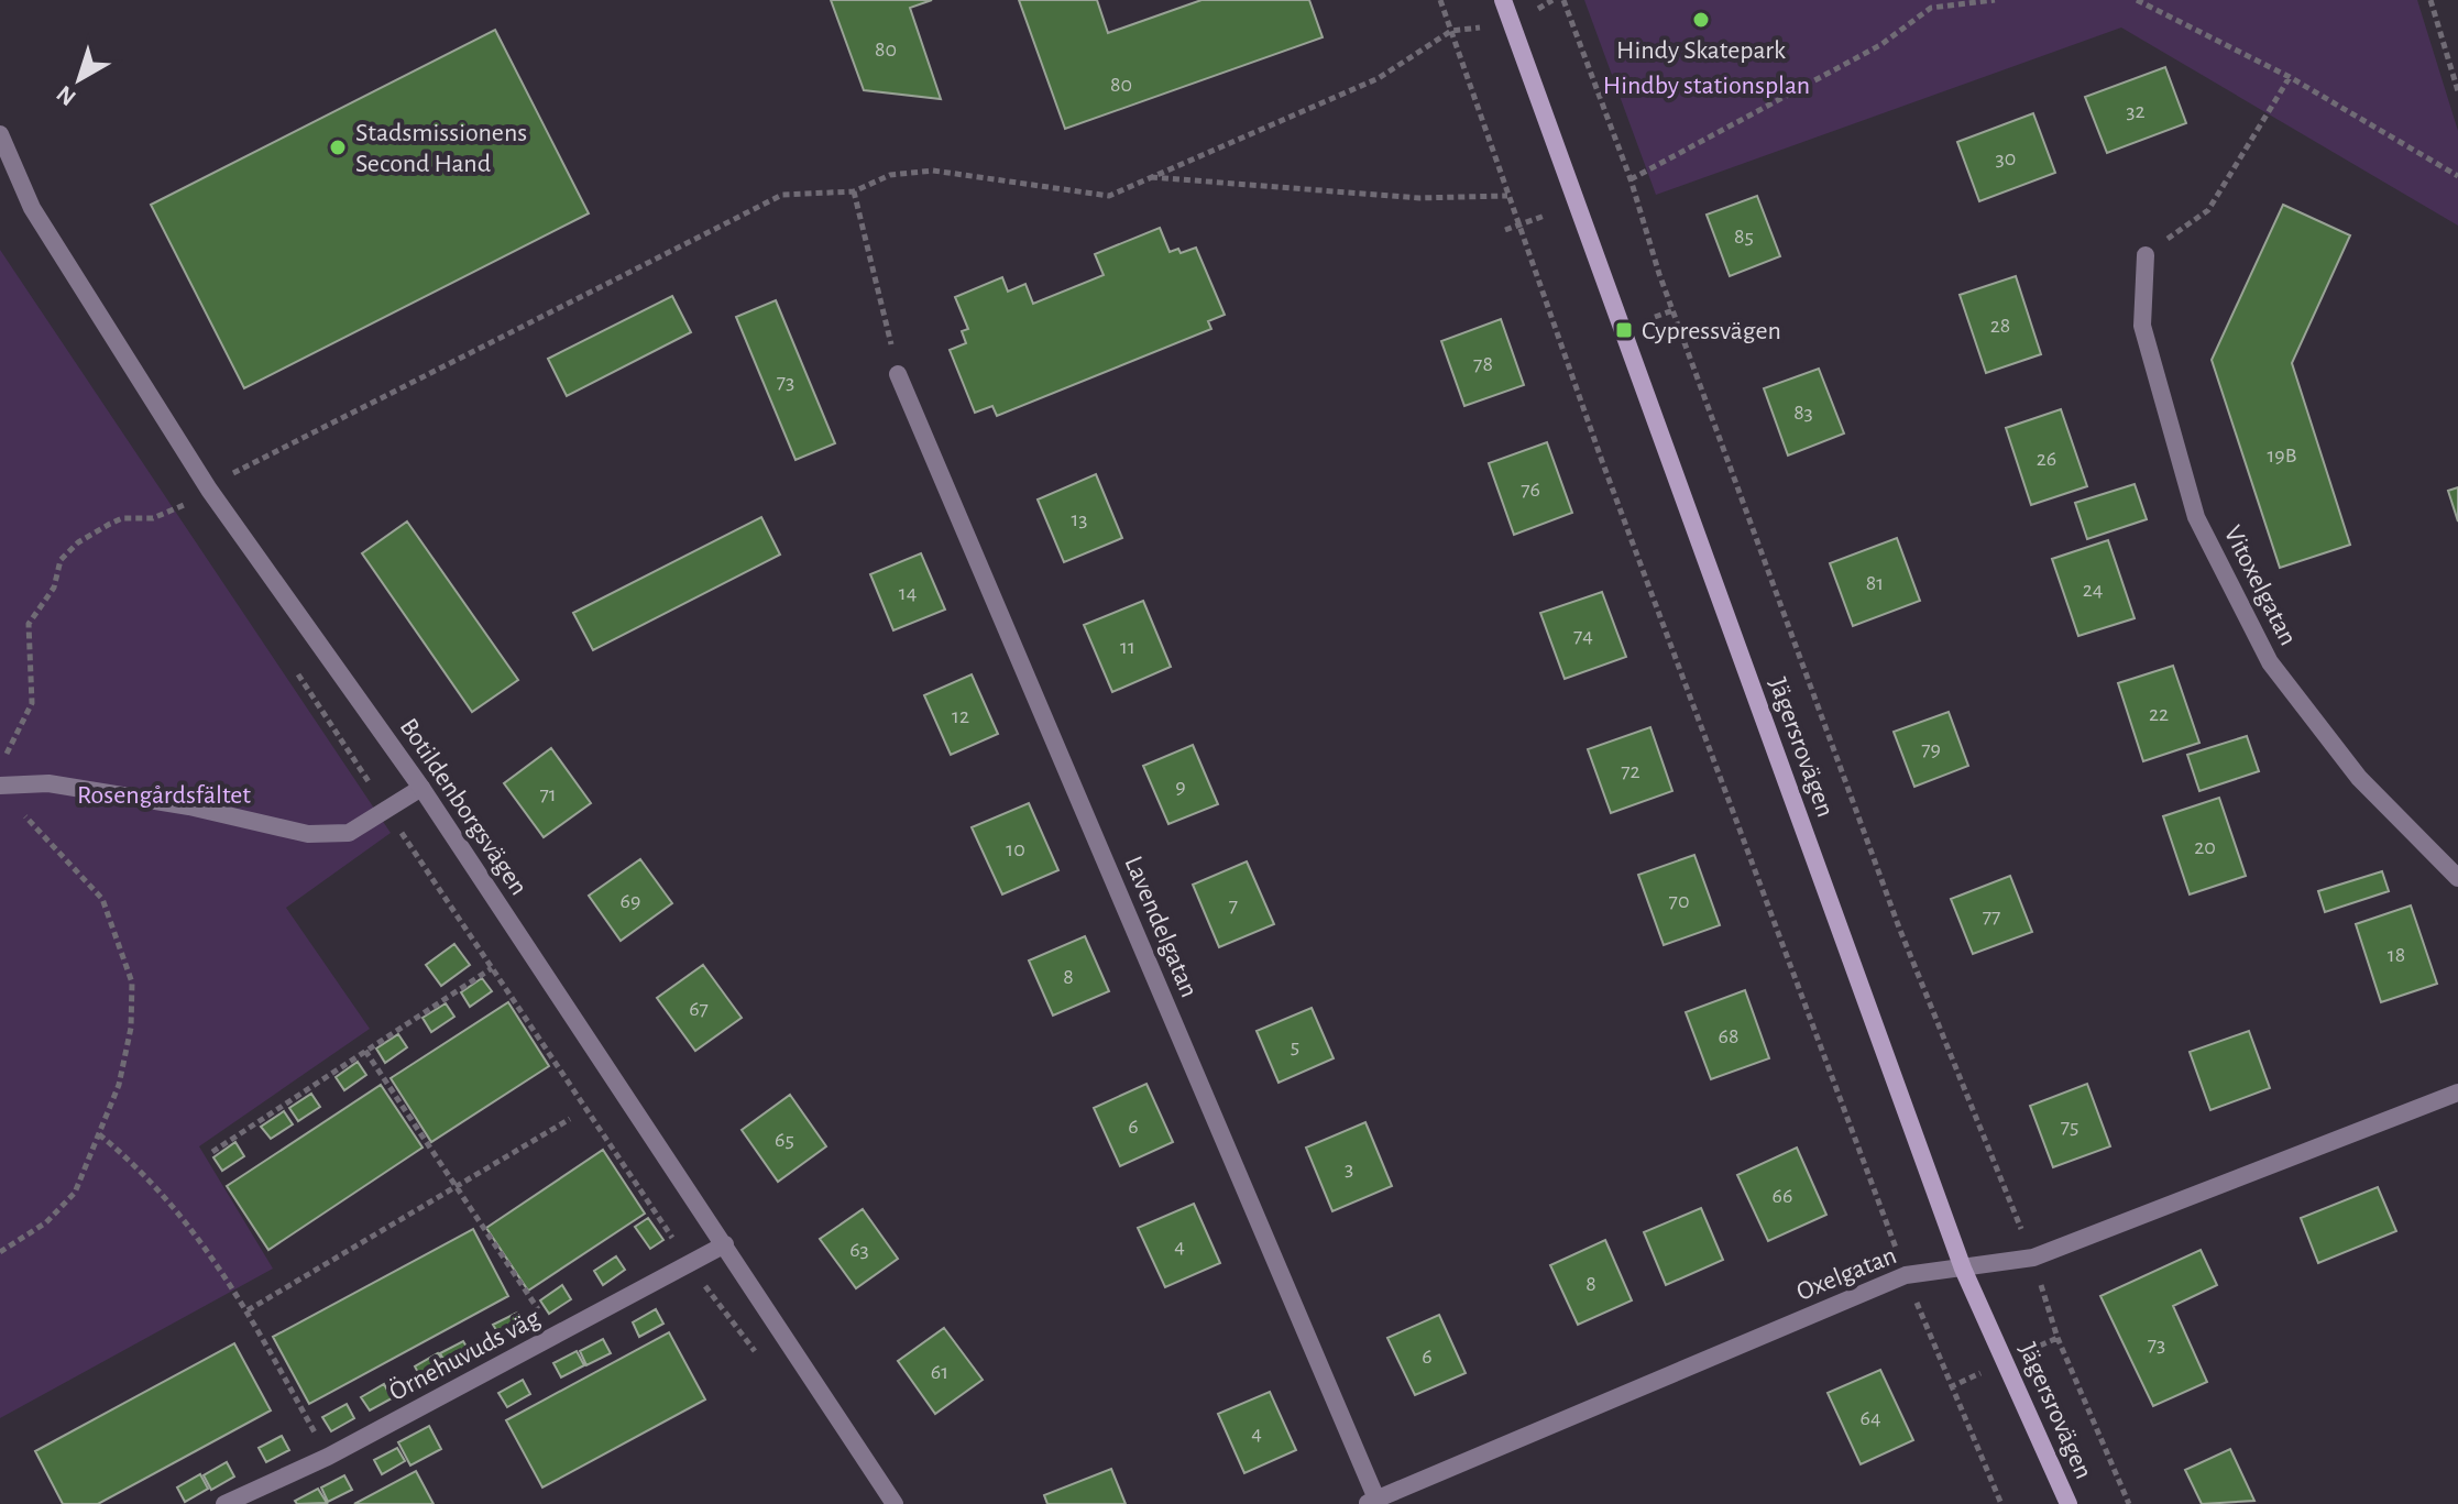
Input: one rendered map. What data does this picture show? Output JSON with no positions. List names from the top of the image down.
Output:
{
  "streets": {
    "street": [
      "Vitoxelgatan",
      "Jägersrovägen",
      "Botildenborgsvägen",
      "Lavendelgatan",
      "Oxelgatan",
      "Örnehuvuds väg"
    ]
  },
  "crossings": [
    ["Jägersrovägen", "Oxelgatan"],
    ["Botildenborgsvägen", "Örnehuvuds väg"],
    ["Lavendelgatan", "Oxelgatan"]
  ],
  "parks": ["Hindby stationsplan", "Rosengårdsfältet"],
  "places": {
    "other": ["Hindy Skatepark", "Stadsmissionens Second Hand"],
    "transit": ["Cypressvägen"]
  },
  "house_numbers": [
    "80",
    "80",
    "32",
    "30",
    "85",
    "28",
    "78",
    "73",
    "83",
    "19B",
    "26",
    "76",
    "13",
    "81",
    "24",
    "14",
    "74",
    "11",
    "22",
    "12",
    "79",
    "72",
    "9",
    "71",
    "20",
    "10",
    "69",
    "70",
    "7",
    "77",
    "18",
    "8",
    "67",
    "68",
    "5",
    "6",
    "75",
    "65",
    "3",
    "66",
    "4",
    "63",
    "8",
    "73",
    "6",
    "61",
    "64",
    "4"
  ],
  "north": "bottom left"
}
